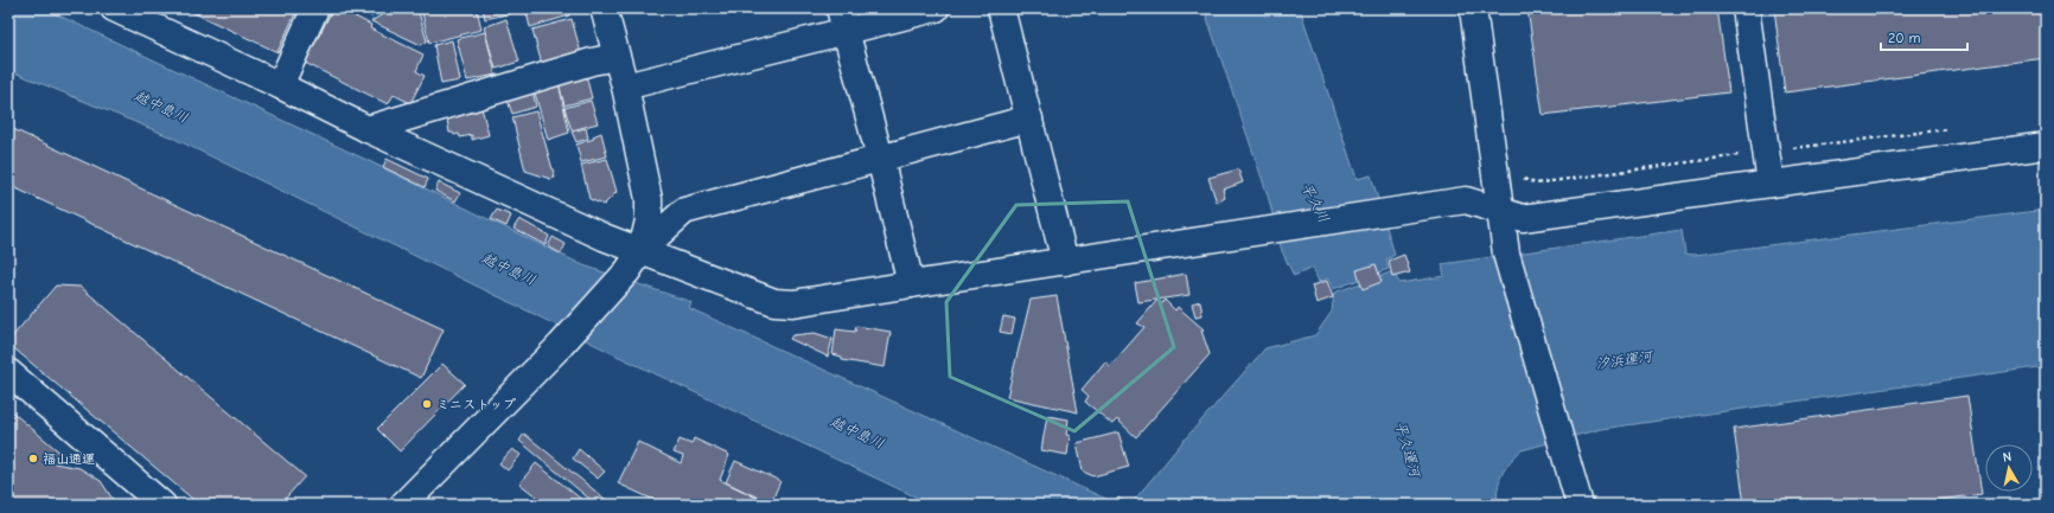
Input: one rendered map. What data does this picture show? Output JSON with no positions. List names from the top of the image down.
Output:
{
  "water": [
    "越中島川",
    "平久川",
    "汐浜運河",
    "平久運河"
  ],
  "places": ["ミニストップ", "福山通運"],
  "scale_bar": "20 m",
  "north": "top"
}
